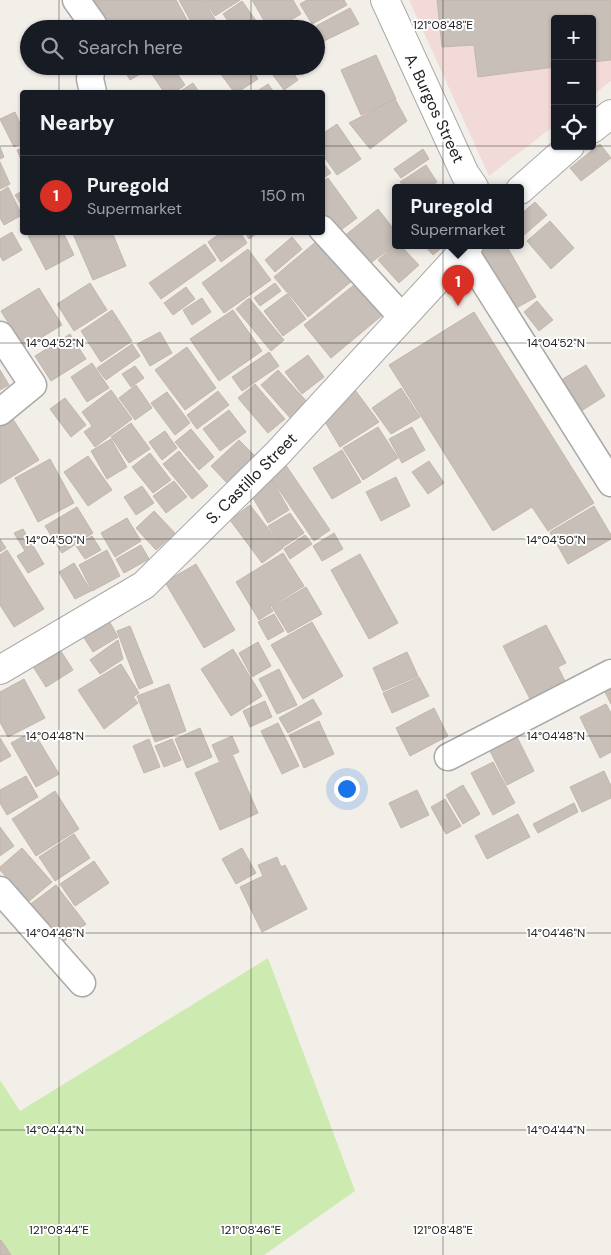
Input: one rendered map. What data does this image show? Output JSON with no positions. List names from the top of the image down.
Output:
{
  "streets": {
    "street": ["A. Burgos Street", "S. Castillo Street"]
  },
  "page": {
    "map_buttons": ["+", "−"],
    "search": "Search here",
    "heading": "Nearby",
    "list": [
      {
        "mark": "1",
        "name": "Puregold",
        "note": "Supermarket",
        "value": "150 m"
      }
    ],
    "popup": ["Puregold", "Supermarket"],
    "pins": "1"
  },
  "coordinates": [
    "121°08'48\"E",
    "14°04'52\"N",
    "14°04'50\"N",
    "14°04'48\"N",
    "14°04'46\"N",
    "14°04'44\"N",
    "121°08'44\"E",
    "121°08'46\"E"
  ]
}
